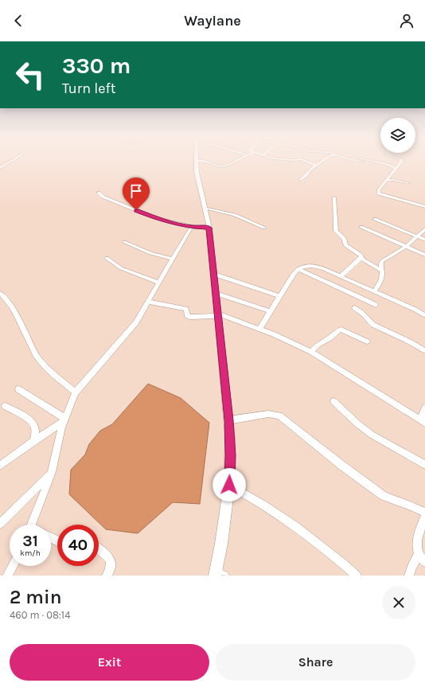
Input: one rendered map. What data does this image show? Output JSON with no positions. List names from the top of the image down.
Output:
{
  "page": {
    "header": "Waylane",
    "turn": ["330 m", "Turn left"],
    "speed": "31 km/h",
    "limit": "40",
    "heading": ["2 min", "460 m · 08:14"],
    "buttons": ["Exit", "Share"]
  }
}
